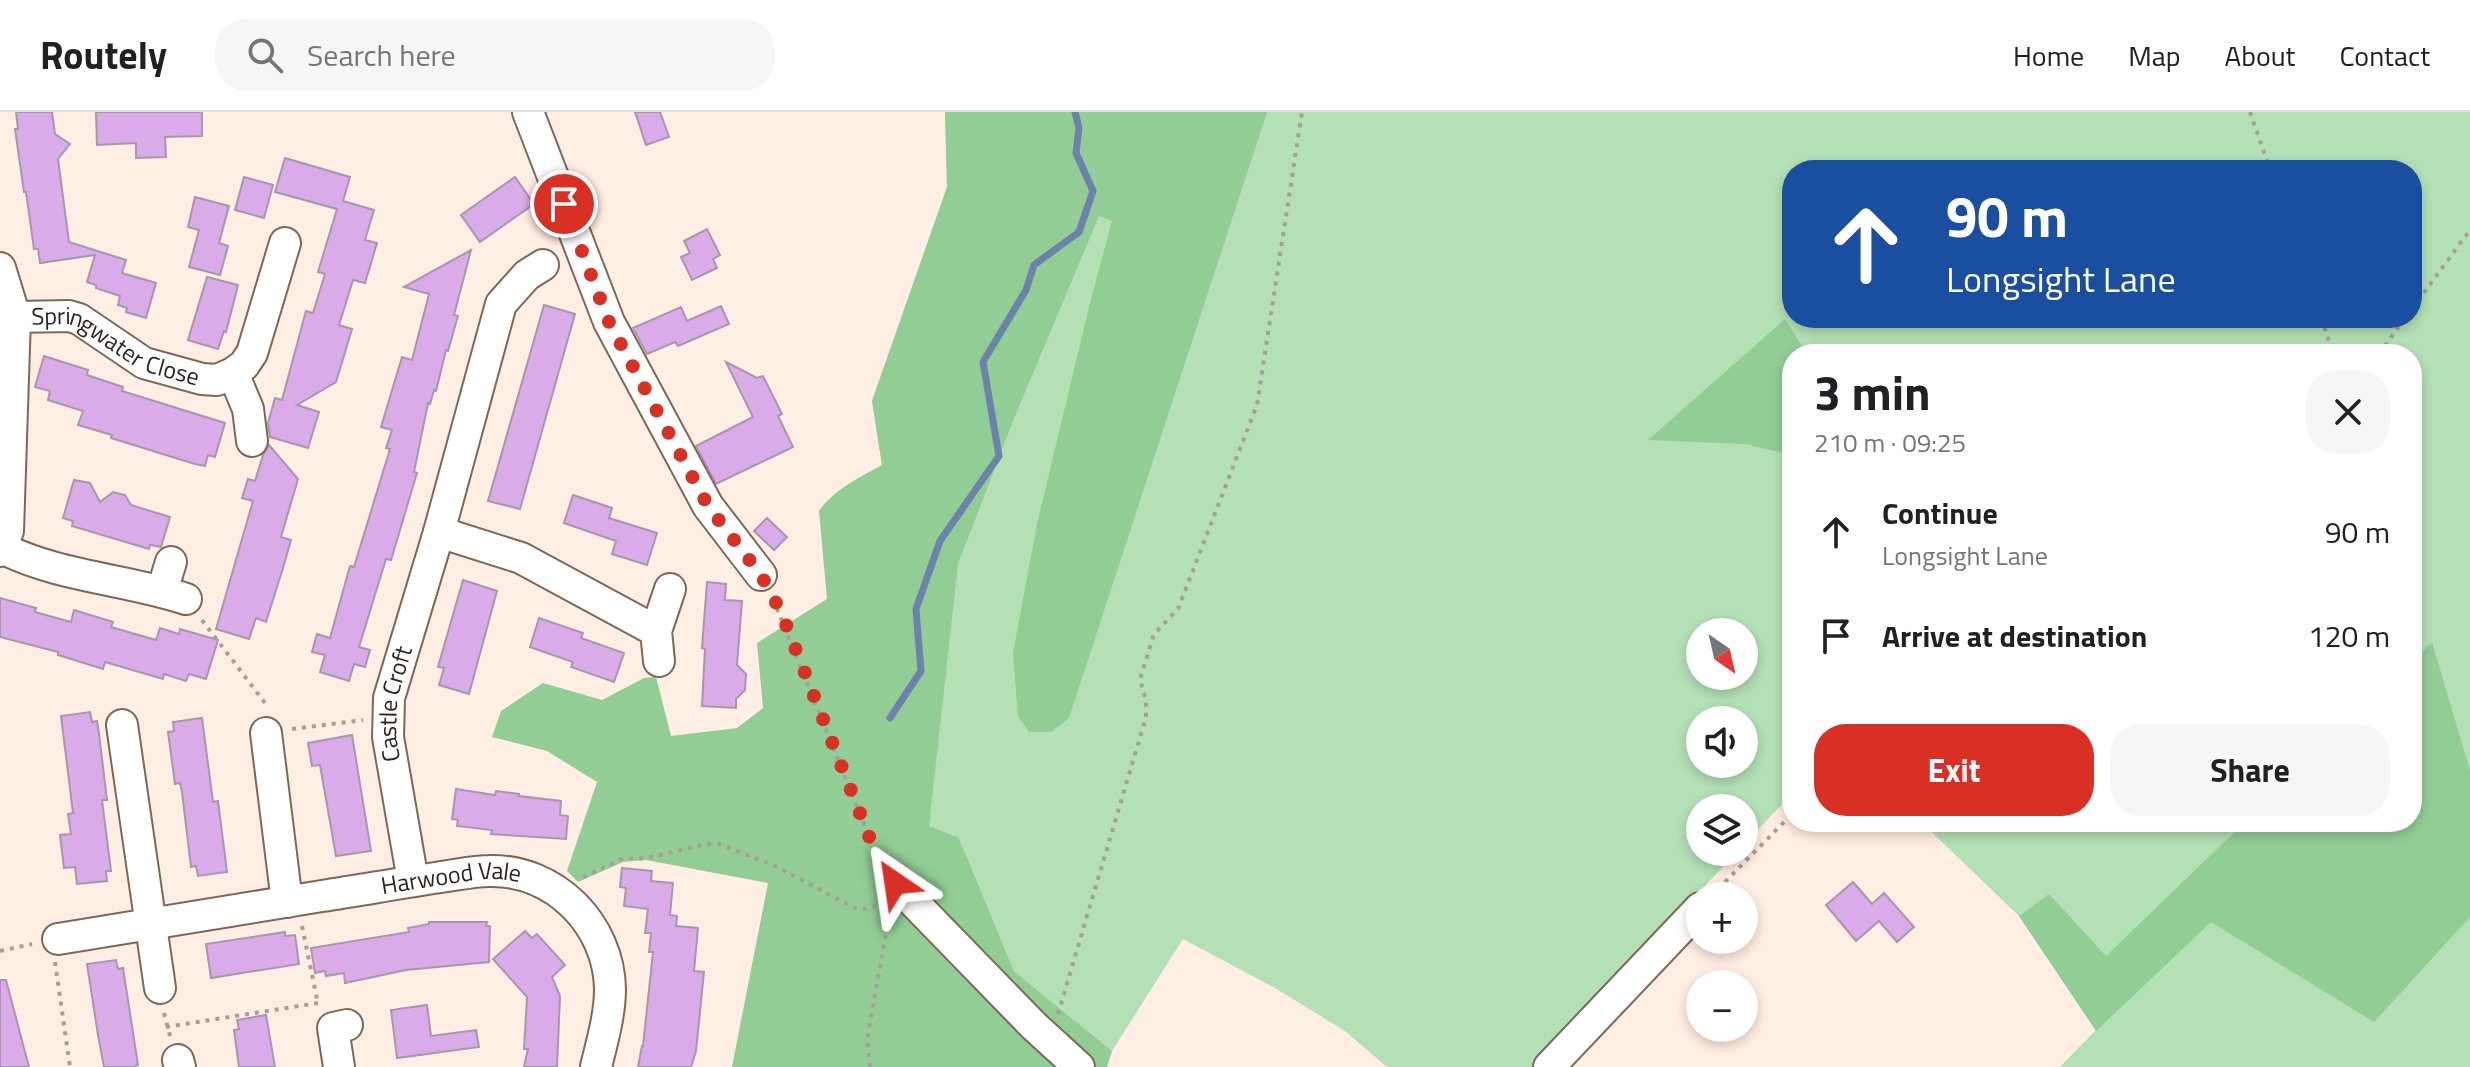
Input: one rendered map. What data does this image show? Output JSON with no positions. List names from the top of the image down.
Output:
{
  "streets": {
    "street": ["Springwater Close", "Castle Croft", "Harwood Vale"]
  },
  "crossings": [
    ["Castle Croft", "Harwood Vale"]
  ],
  "north": "bottom right",
  "page": {
    "header": "Routely",
    "search": "Search here",
    "nav": [
      "Home",
      "Map",
      "About",
      "Contact"
    ],
    "turn": ["90 m", "Longsight Lane"],
    "heading": ["3 min", "210 m · 09:25"],
    "list": [
      {
        "name": "Continue",
        "note": "Longsight Lane",
        "value": "90 m"
      },
      {
        "name": "Arrive at destination",
        "value": "120 m"
      }
    ],
    "map_buttons": ["+", "−"],
    "buttons": ["Exit", "Share"]
  }
}
